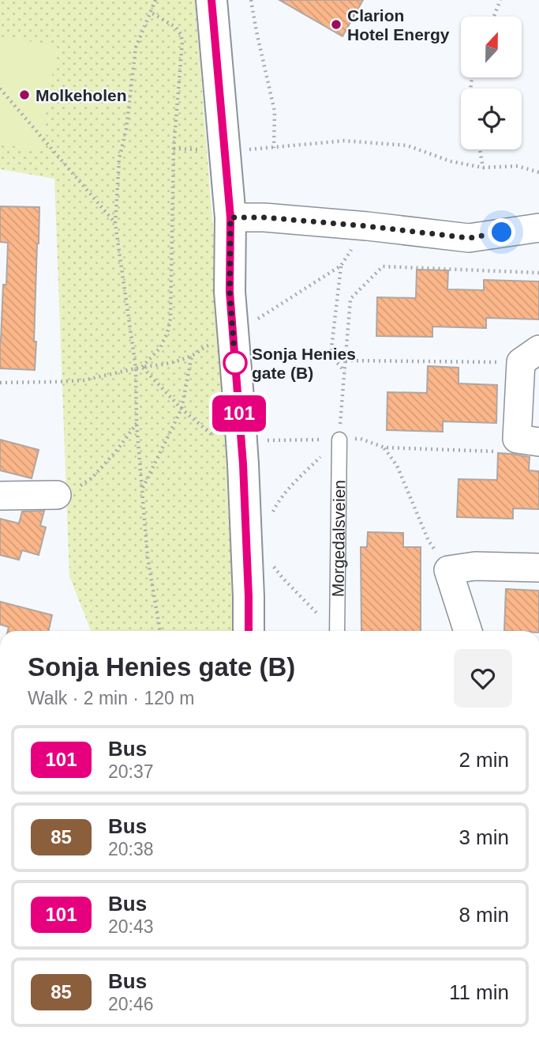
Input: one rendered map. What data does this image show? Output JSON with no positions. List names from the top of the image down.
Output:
{
  "streets": {
    "lane": ["Morgedalsveien"]
  },
  "places": ["Clarion Hotel Energy", "Molkeholen", "Sonja Henies gate (B)"],
  "lines": ["bus line 101"],
  "north": "top",
  "page": {
    "on_map": "101",
    "heading": ["Sonja Henies gate (B)", "Walk · 2 min · 120 m"],
    "list": [
      {
        "mark": "101",
        "name": "Bus",
        "note": "20:37",
        "value": "2 min"
      },
      {
        "mark": "85",
        "name": "Bus",
        "note": "20:38",
        "value": "3 min"
      },
      {
        "mark": "101",
        "name": "Bus",
        "note": "20:43",
        "value": "8 min"
      },
      {
        "mark": "85",
        "name": "Bus",
        "note": "20:46",
        "value": "11 min"
      }
    ]
  }
}
